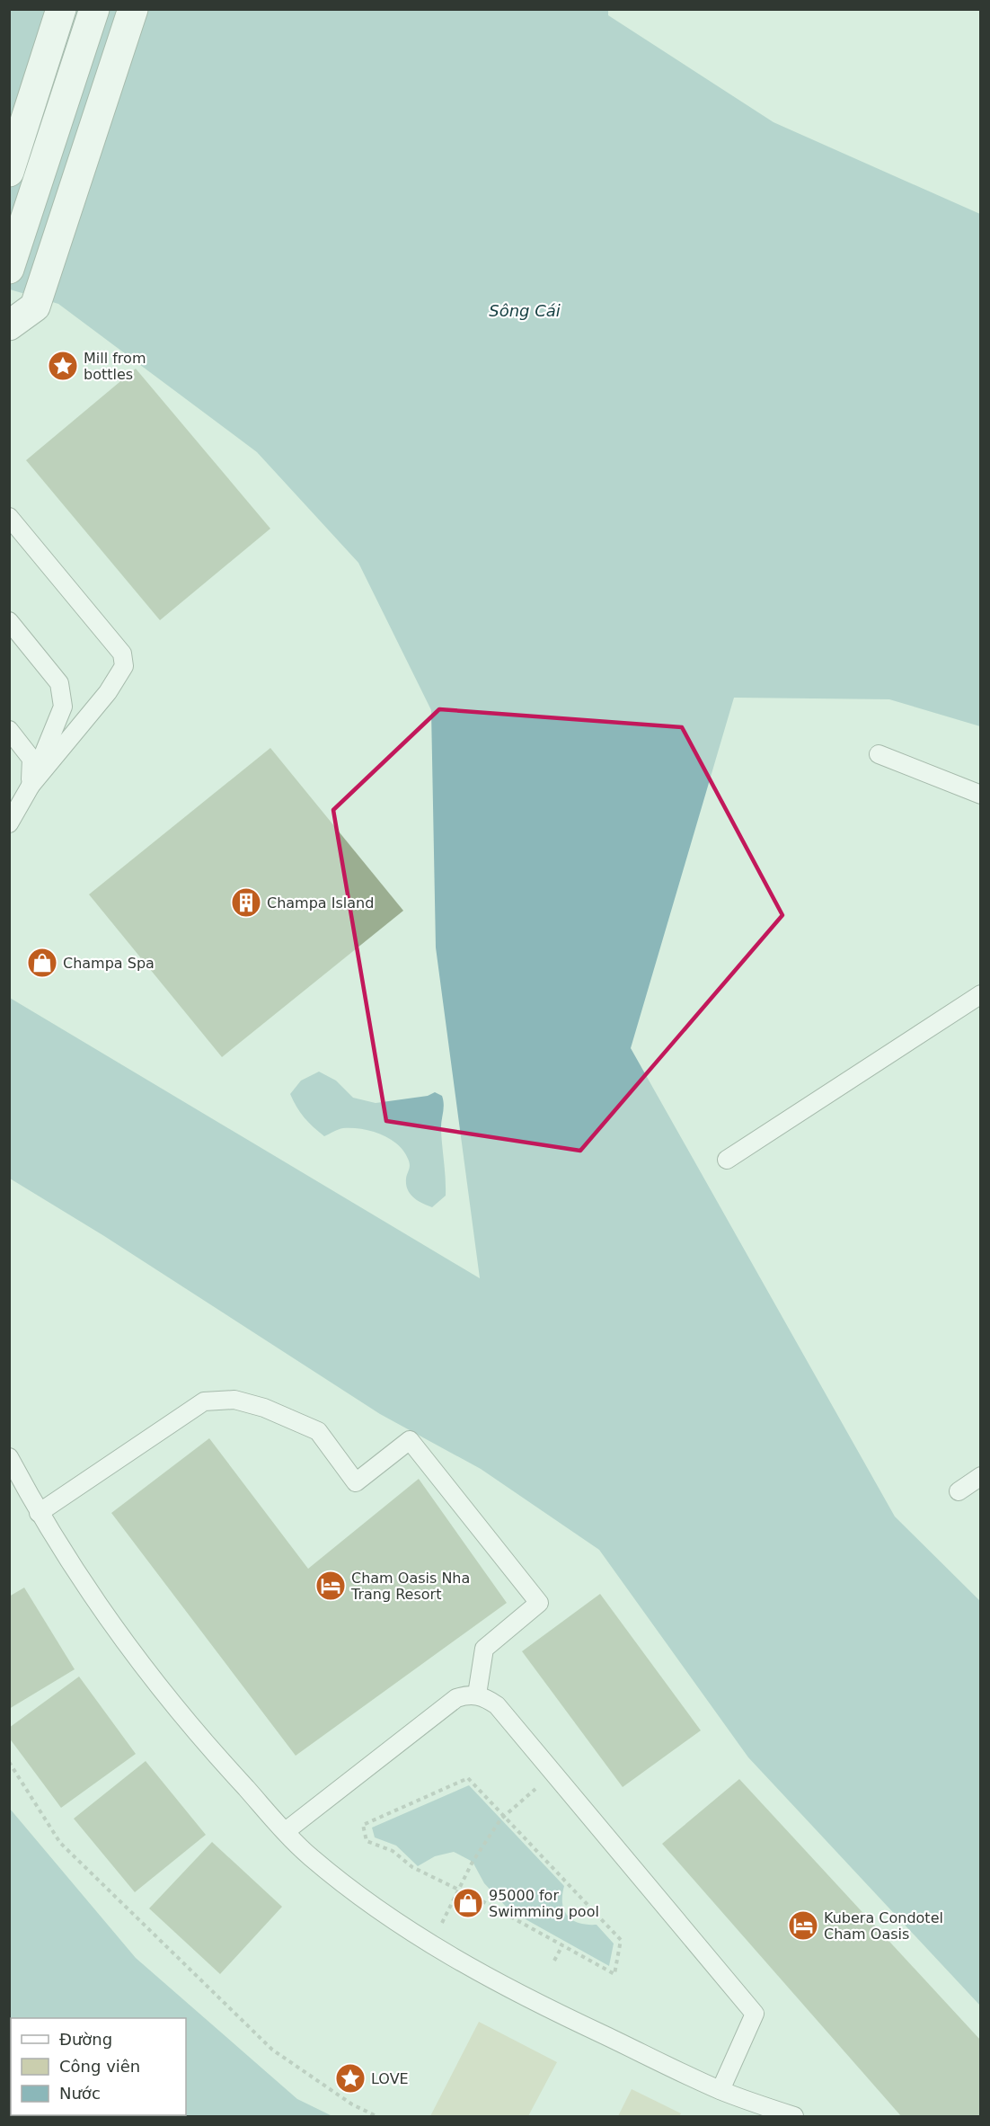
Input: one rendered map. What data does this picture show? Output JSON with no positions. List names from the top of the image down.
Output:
{
  "water": ["Sông Cái"],
  "places": {
    "place": ["Mill from bottles", "LOVE"],
    "building": ["Champa Island"],
    "shop": ["Champa Spa", "95000 for Swimming pool"],
    "hotel": ["Cham Oasis Nha Trang Resort", "Kubera Condotel Cham Oasis"]
  },
  "legend": ["Đường", "Công viên", "Nước"]
}
